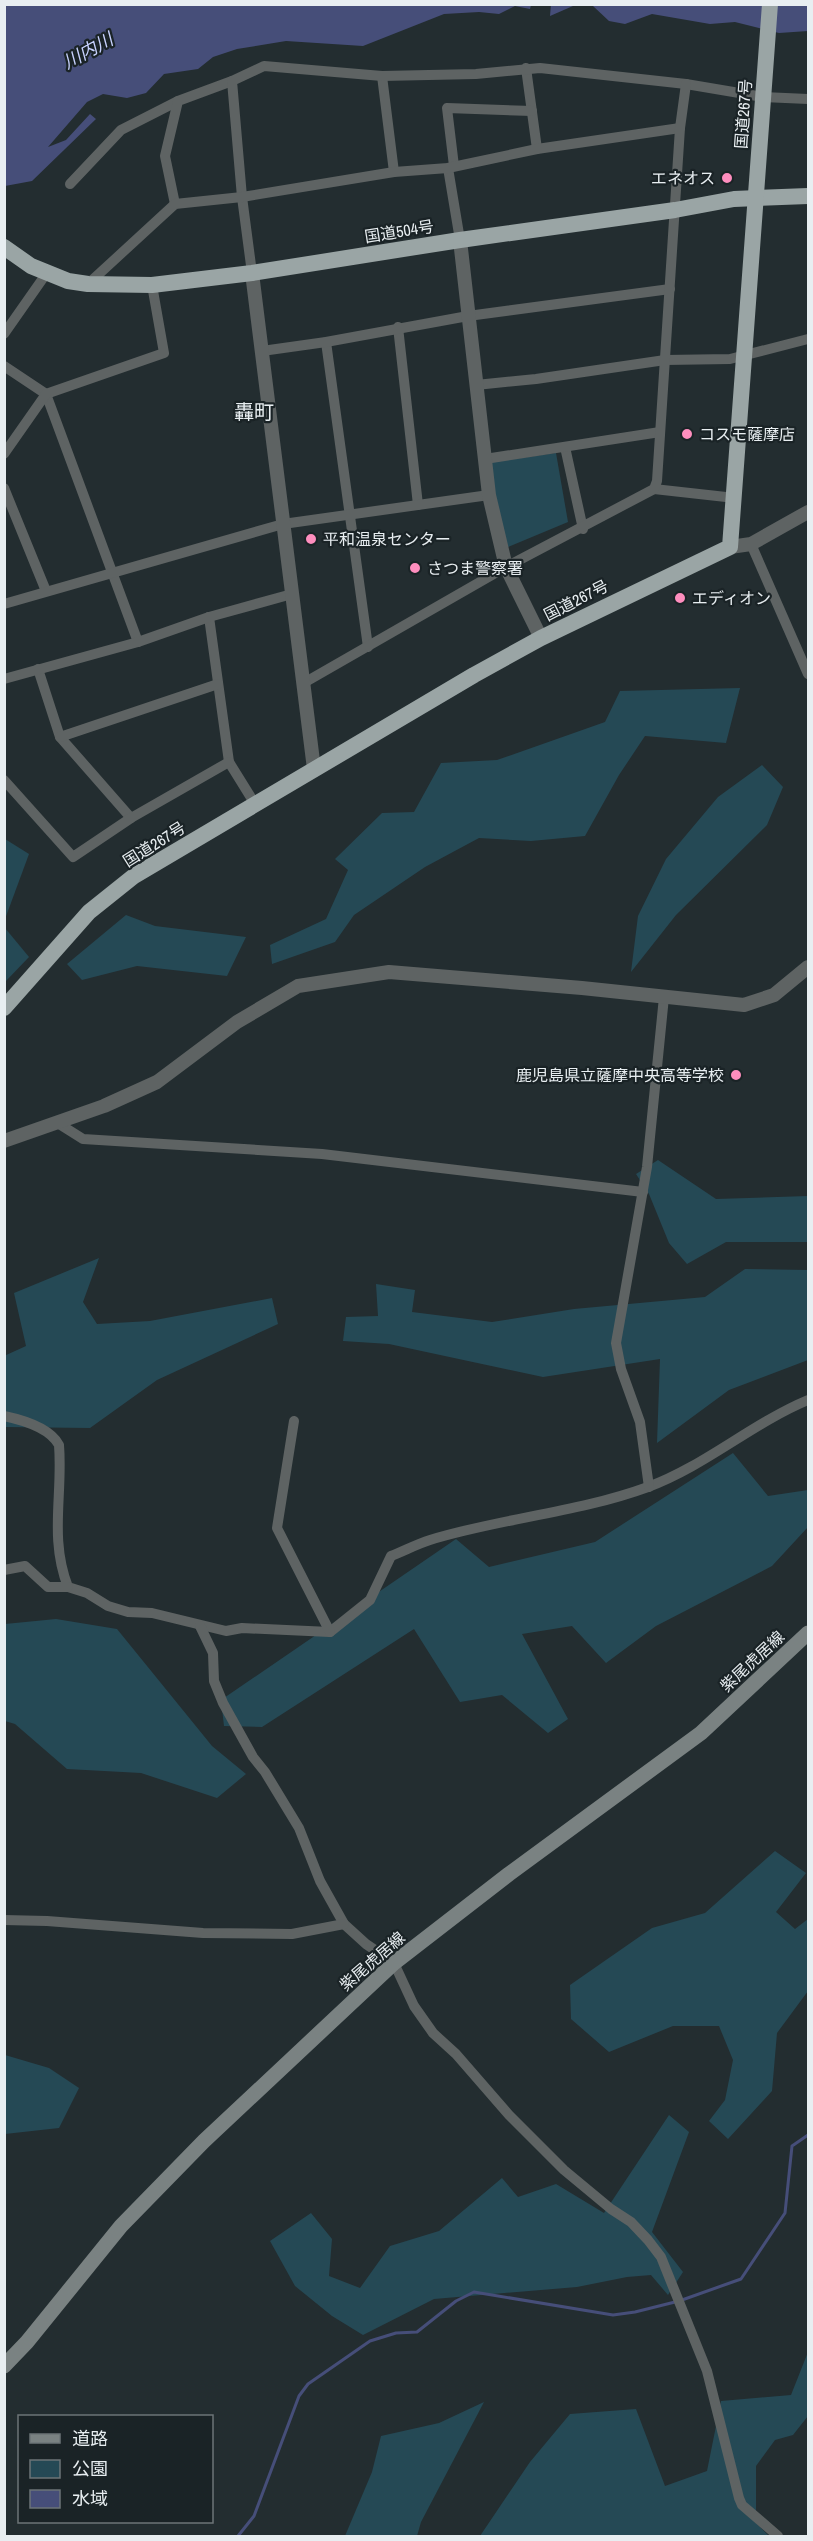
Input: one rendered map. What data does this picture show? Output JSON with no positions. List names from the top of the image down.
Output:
{
  "streets": {
    "highway": ["国道267号", "国道504号"],
    "main road": ["紫尾虎居線"]
  },
  "crossings": [
    ["国道267号", "国道504号"]
  ],
  "districts": ["轟町"],
  "water": ["川内川"],
  "places": [
    "エネオス",
    "コスモ薩摩店",
    "平和温泉センター",
    "さつま警察署",
    "エディオン",
    "鹿児島県立薩摩中央高等学校"
  ],
  "legend": ["道路", "公園", "水域"]
}
